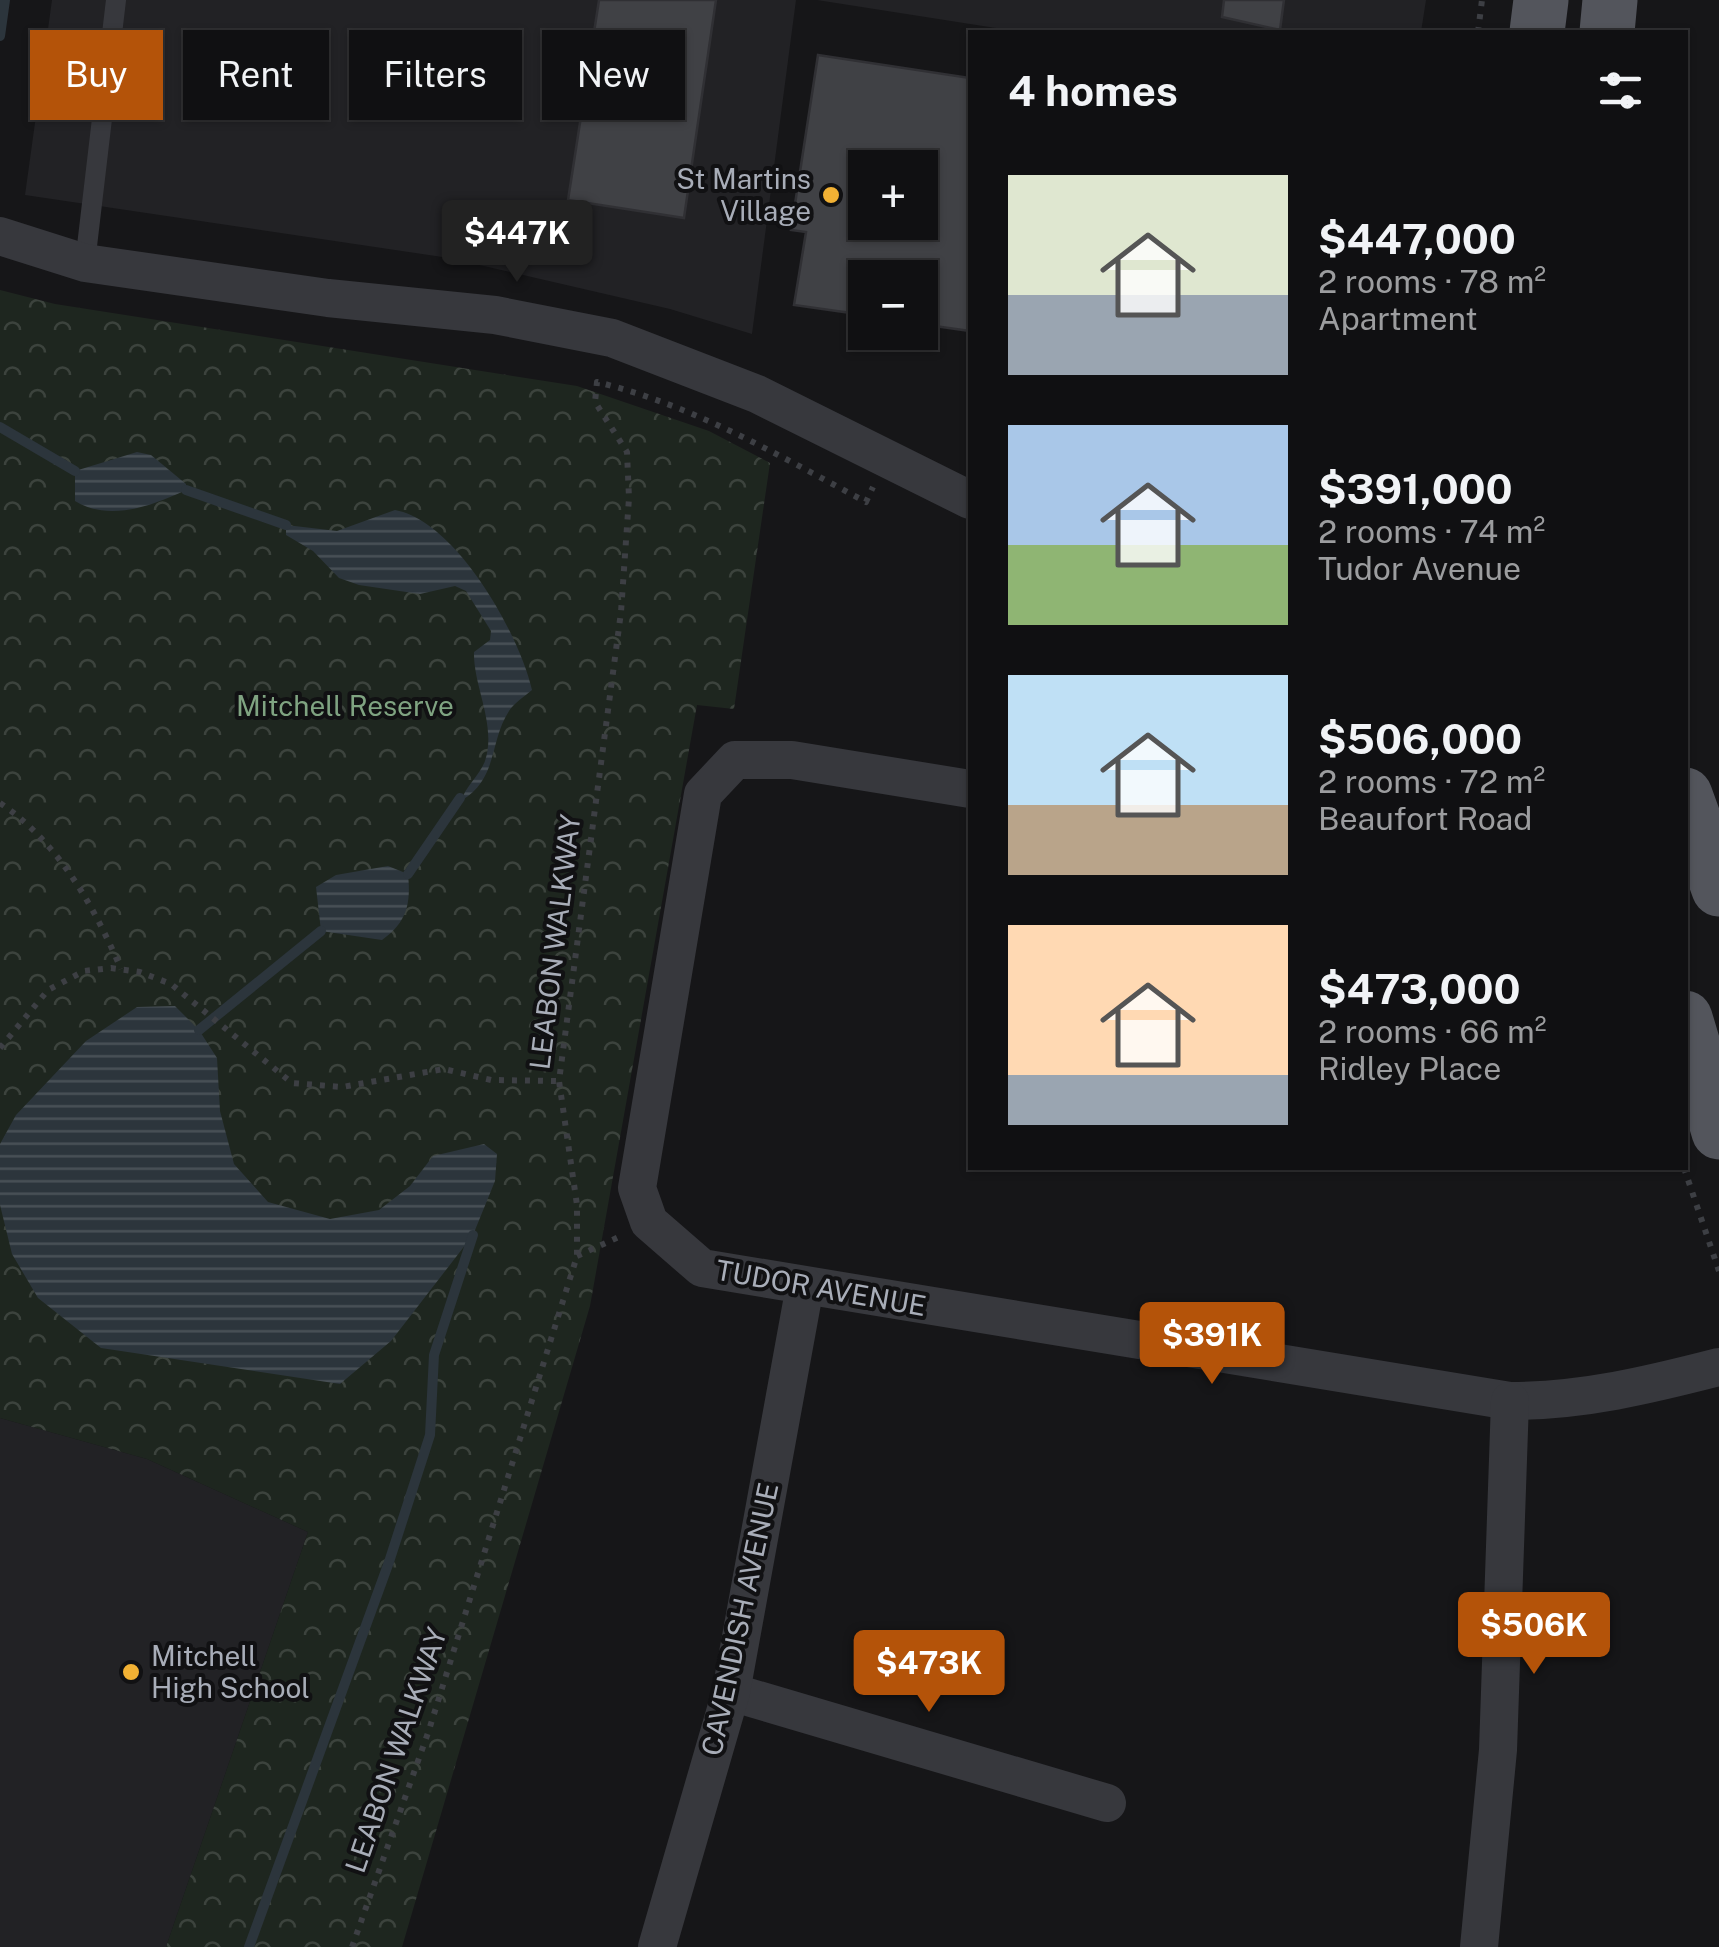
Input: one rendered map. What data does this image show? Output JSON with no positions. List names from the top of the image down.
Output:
{
  "streets": {
    "street": ["TUDOR AVENUE", "CAVENDISH AVENUE"],
    "path": ["LEABON WALKWAY"]
  },
  "crossings": [
    ["TUDOR AVENUE", "CAVENDISH AVENUE"]
  ],
  "parks": ["Mitchell Reserve"],
  "places": ["St Martins Village", "Mitchell High School"],
  "page": {
    "chip": [
      "Buy",
      "Rent",
      "Filters",
      "New"
    ],
    "heading": "4 homes",
    "map_buttons": ["+", "−"],
    "list": [
      {
        "name": "$447,000",
        "note": "2 rooms · 78 m² · Apartment"
      },
      {
        "name": "$391,000",
        "note": "2 rooms · 74 m² · Tudor Avenue"
      },
      {
        "name": "$506,000",
        "note": "2 rooms · 72 m² · Beaufort Road"
      },
      {
        "name": "$473,000",
        "note": "2 rooms · 66 m² · Ridley Place"
      }
    ],
    "price": [
      "$447K",
      "$391K",
      "$506K",
      "$473K"
    ]
  }
}
